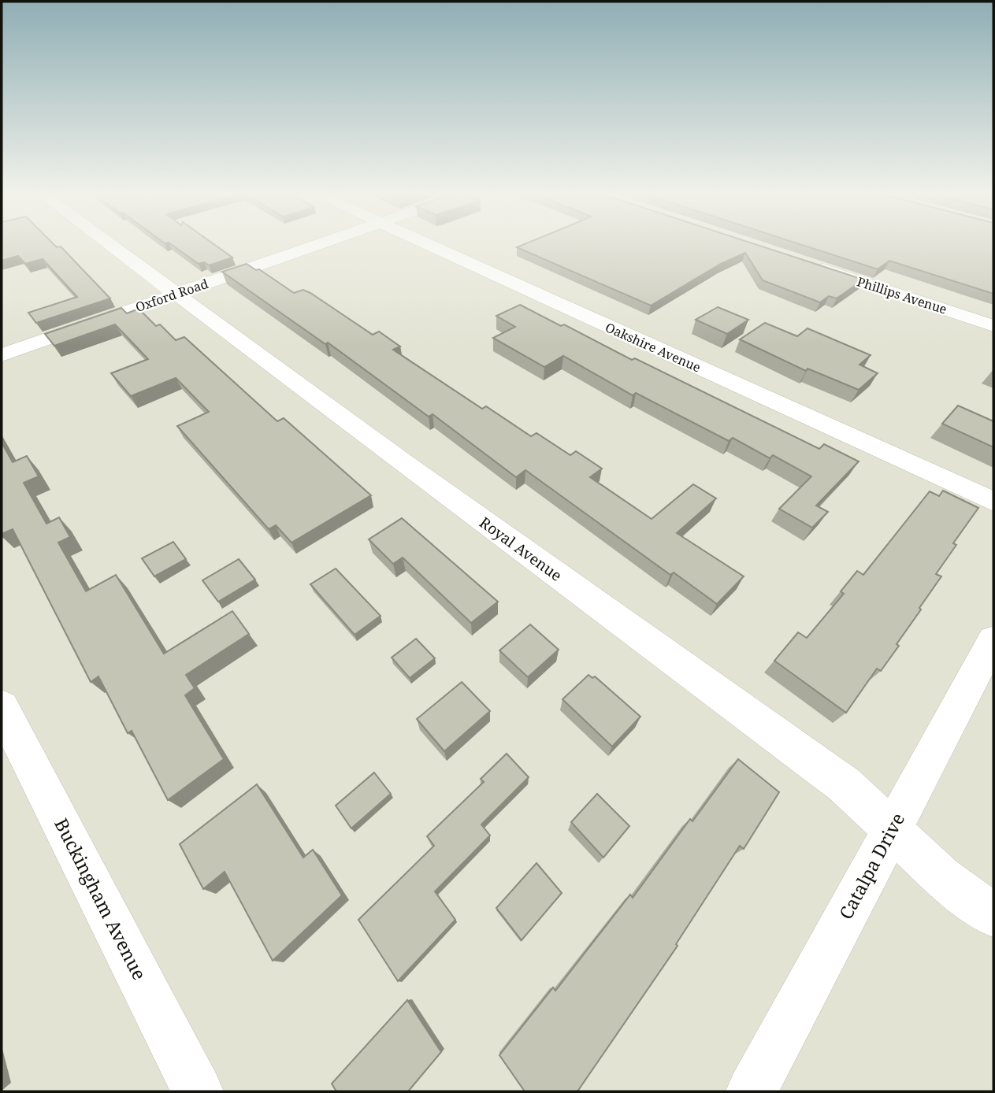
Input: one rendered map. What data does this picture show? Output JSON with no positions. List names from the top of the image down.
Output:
{
  "streets": {
    "street": [
      "Oxford Road",
      "Phillips Avenue",
      "Oakshire Avenue",
      "Royal Avenue",
      "Catalpa Drive",
      "Buckingham Avenue"
    ]
  },
  "crossings": [
    ["Oxford Road", "Royal Avenue"],
    ["Royal Avenue", "Catalpa Drive"]
  ]
}
